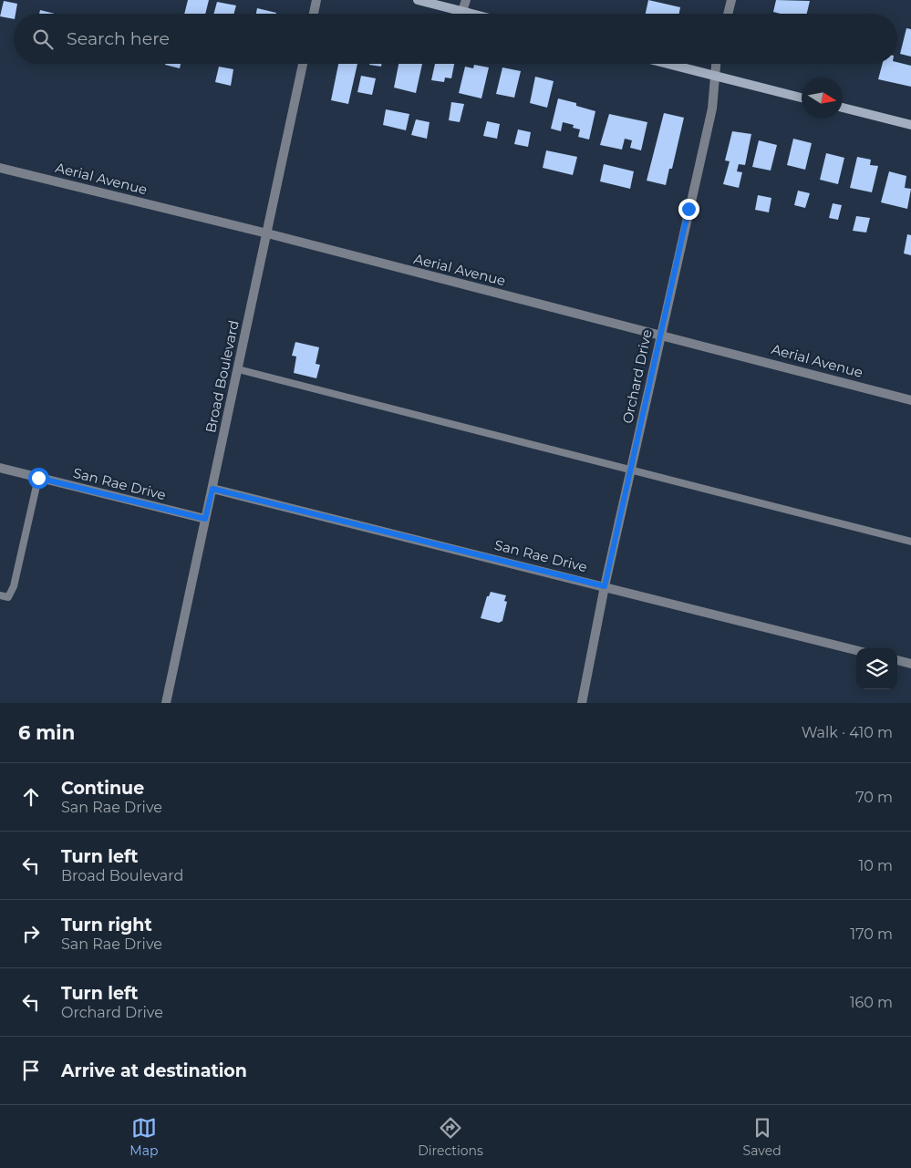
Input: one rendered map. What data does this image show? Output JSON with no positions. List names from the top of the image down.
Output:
{
  "streets": {
    "street": [
      "Aerial Avenue",
      "Broad Boulevard",
      "Orchard Drive",
      "San Rae Drive"
    ]
  },
  "crossings": [
    ["Aerial Avenue", "Broad Boulevard"],
    ["Aerial Avenue", "Orchard Drive"],
    ["Broad Boulevard", "San Rae Drive"],
    ["Orchard Drive", "San Rae Drive"]
  ],
  "north": "right",
  "page": {
    "search": "Search here",
    "heading": ["6 min", "Walk · 410 m"],
    "list": [
      ["Continue", "San Rae Drive", "70 m"],
      ["Turn left", "Broad Boulevard", "10 m"],
      ["Turn right", "San Rae Drive", "170 m"],
      ["Turn left", "Orchard Drive", "160 m"],
      "Arrive at destination"
    ],
    "nav": ["Map", "Directions", "Saved"]
  }
}
